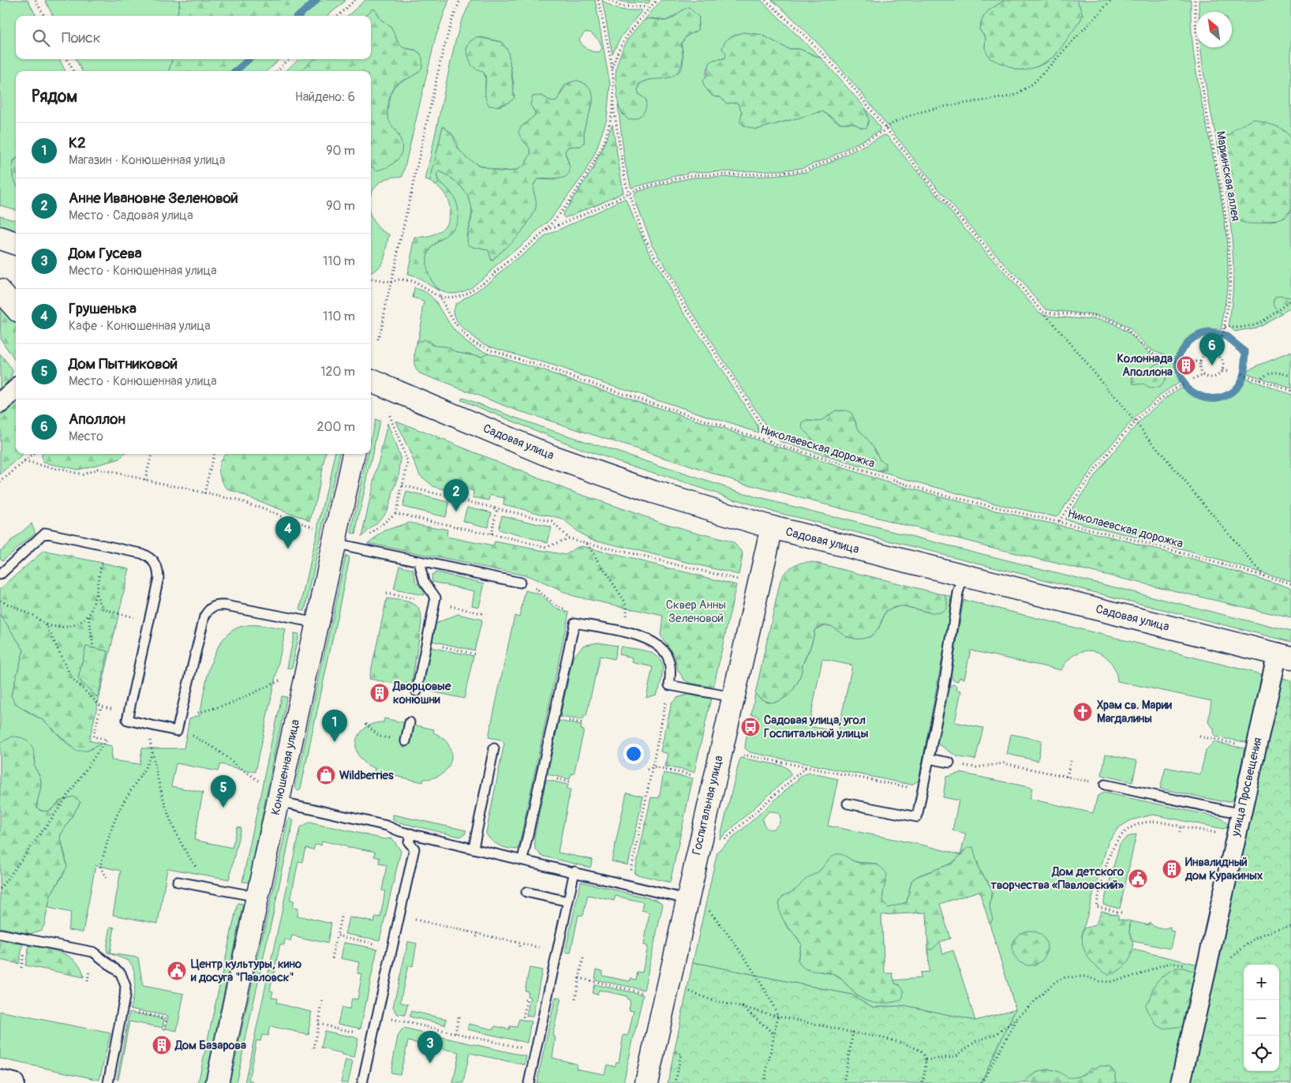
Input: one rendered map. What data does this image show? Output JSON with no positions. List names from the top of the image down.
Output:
{
  "streets": {
    "street": [
      "Садовая улица",
      "Конюшенная улица",
      "улица Просвещения",
      "Госпитальная улица"
    ],
    "path": ["Мариинская аллея", "Николаевская дорожка"]
  },
  "crossings": [
    ["Садовая улица", "улица Просвещения"],
    ["Садовая улица", "Госпитальная улица"]
  ],
  "parks": ["Сквер Анны Зеленовой"],
  "places": {
    "building": [
      "Колоннада Аполлона",
      "Дворцовые конюшни",
      "Инвалидный дом Куракиных",
      "Дом Базарова"
    ],
    "church": ["Храм св. Марии Магдалины"],
    "bus stop": ["Садовая улица, угол Госпитальной улицы"],
    "shop": ["Wildberries"],
    "public building": ["Дом детского творчества «Павловский»", "Центр культуры, кино и досуга \"Павловск\""]
  },
  "north": "top left",
  "page": {
    "search": "Поиск",
    "heading": ["Рядом", "Найдено: 6"],
    "list": [
      {
        "mark": "1",
        "name": "К2",
        "note": "Магазин · Конюшенная улица",
        "value": "90 m"
      },
      {
        "mark": "2",
        "name": "Анне Ивановне Зеленовой",
        "note": "Место · Садовая улица",
        "value": "90 m"
      },
      {
        "mark": "3",
        "name": "Дом Гусева",
        "note": "Место · Конюшенная улица",
        "value": "110 m"
      },
      {
        "mark": "4",
        "name": "Грушенька",
        "note": "Кафе · Конюшенная улица",
        "value": "110 m"
      },
      {
        "mark": "5",
        "name": "Дом Пытниковой",
        "note": "Место · Конюшенная улица",
        "value": "120 m"
      },
      {
        "mark": "6",
        "name": "Аполлон",
        "note": "Место",
        "value": "200 m"
      }
    ],
    "pins": [
      "6",
      "2",
      "4",
      "1",
      "5",
      "3"
    ],
    "map_buttons": ["+", "−"]
  }
}
